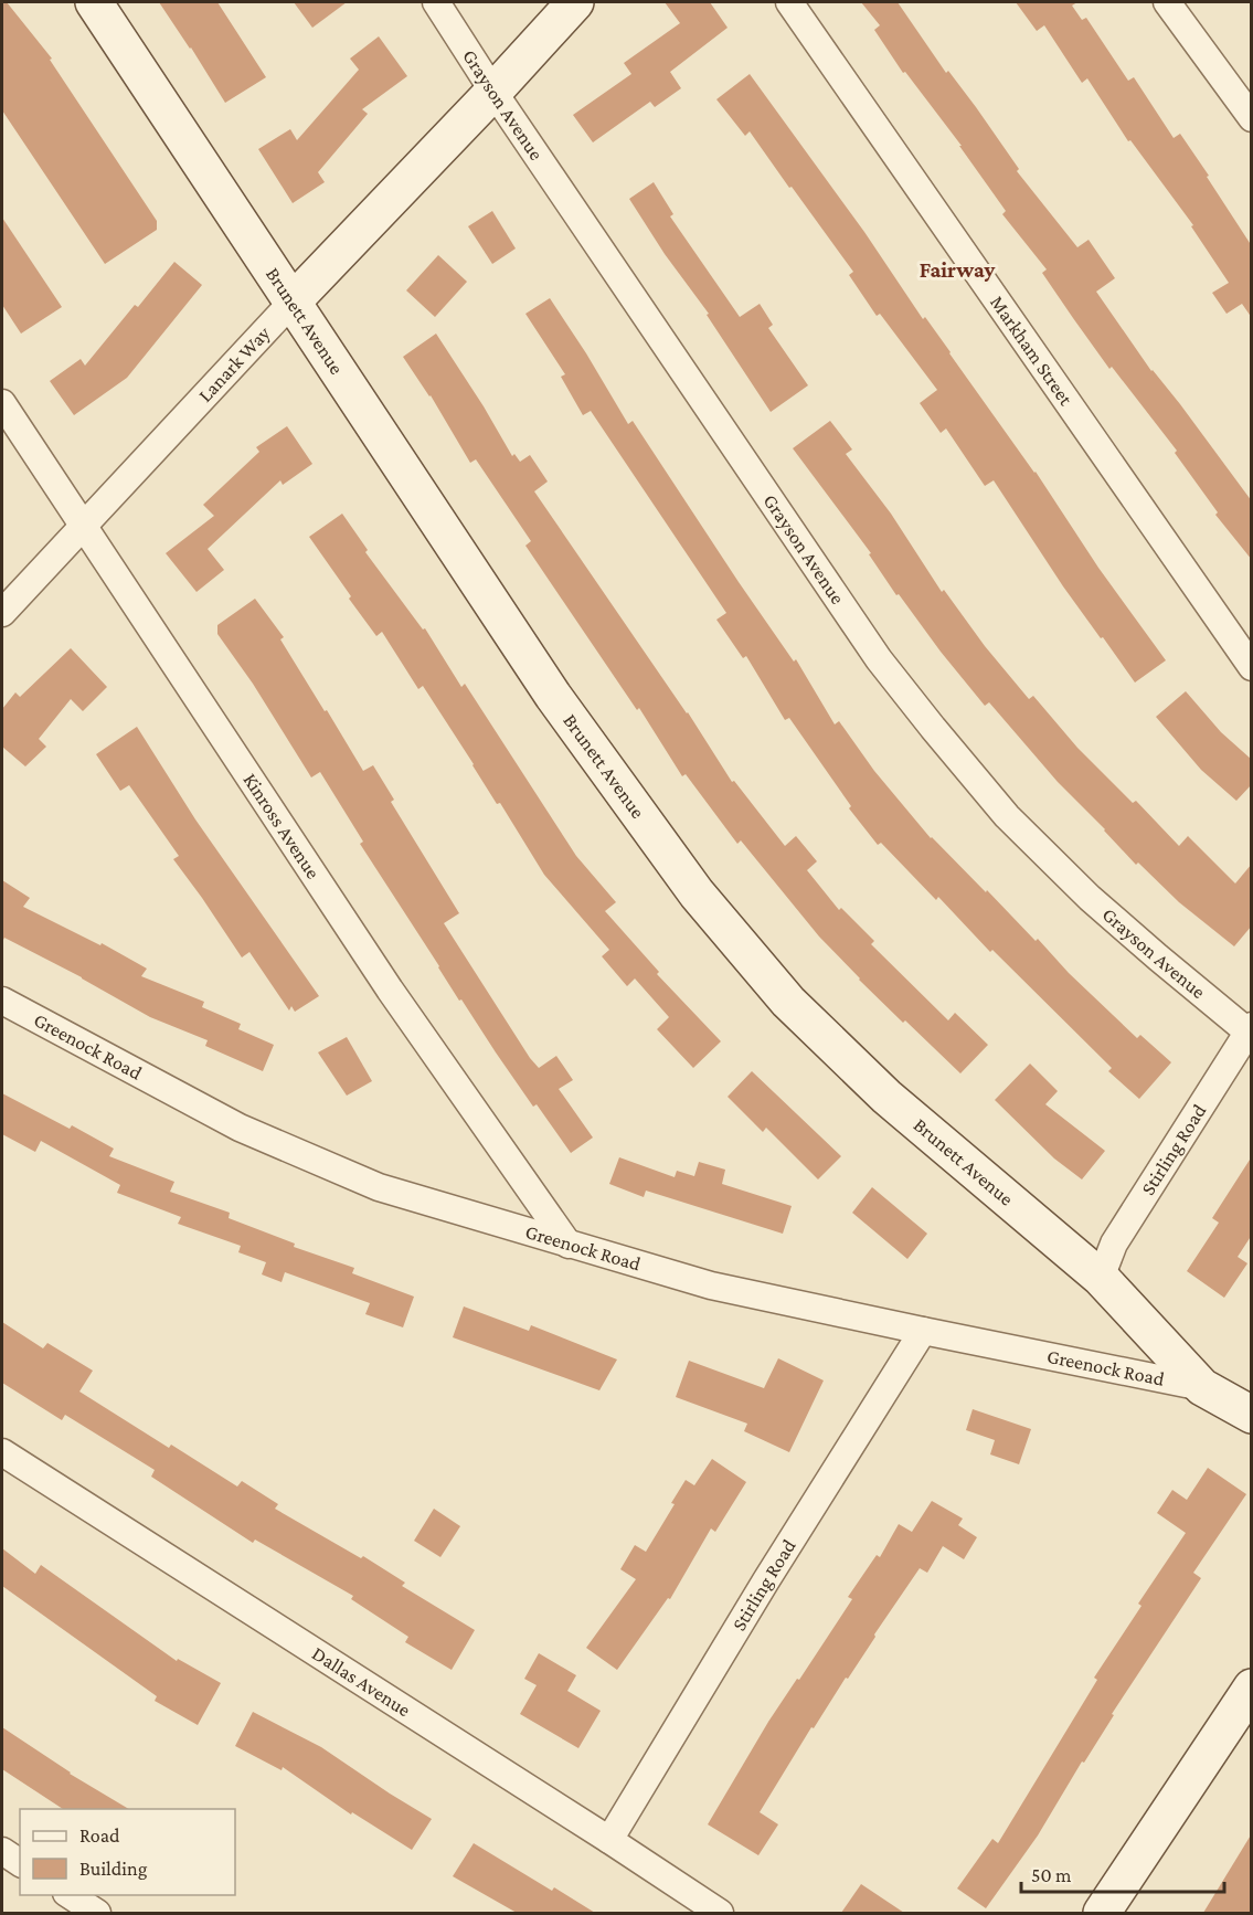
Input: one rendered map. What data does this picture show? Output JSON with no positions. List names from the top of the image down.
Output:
{
  "streets": {
    "street": [
      "Grayson Avenue",
      "Brunett Avenue",
      "Markham Street",
      "Lanark Way",
      "Kinross Avenue",
      "Greenock Road",
      "Stirling Road",
      "Dallas Avenue"
    ]
  },
  "crossings": [
    ["Grayson Avenue", "Lanark Way"],
    ["Grayson Avenue", "Stirling Road"],
    ["Brunett Avenue", "Lanark Way"],
    ["Brunett Avenue", "Greenock Road"],
    ["Brunett Avenue", "Stirling Road"],
    ["Lanark Way", "Kinross Avenue"],
    ["Kinross Avenue", "Greenock Road"],
    ["Greenock Road", "Stirling Road"],
    ["Stirling Road", "Dallas Avenue"]
  ],
  "districts": ["Fairway"],
  "legend": ["Road", "Building"],
  "scale_bar": "50 m"
}
